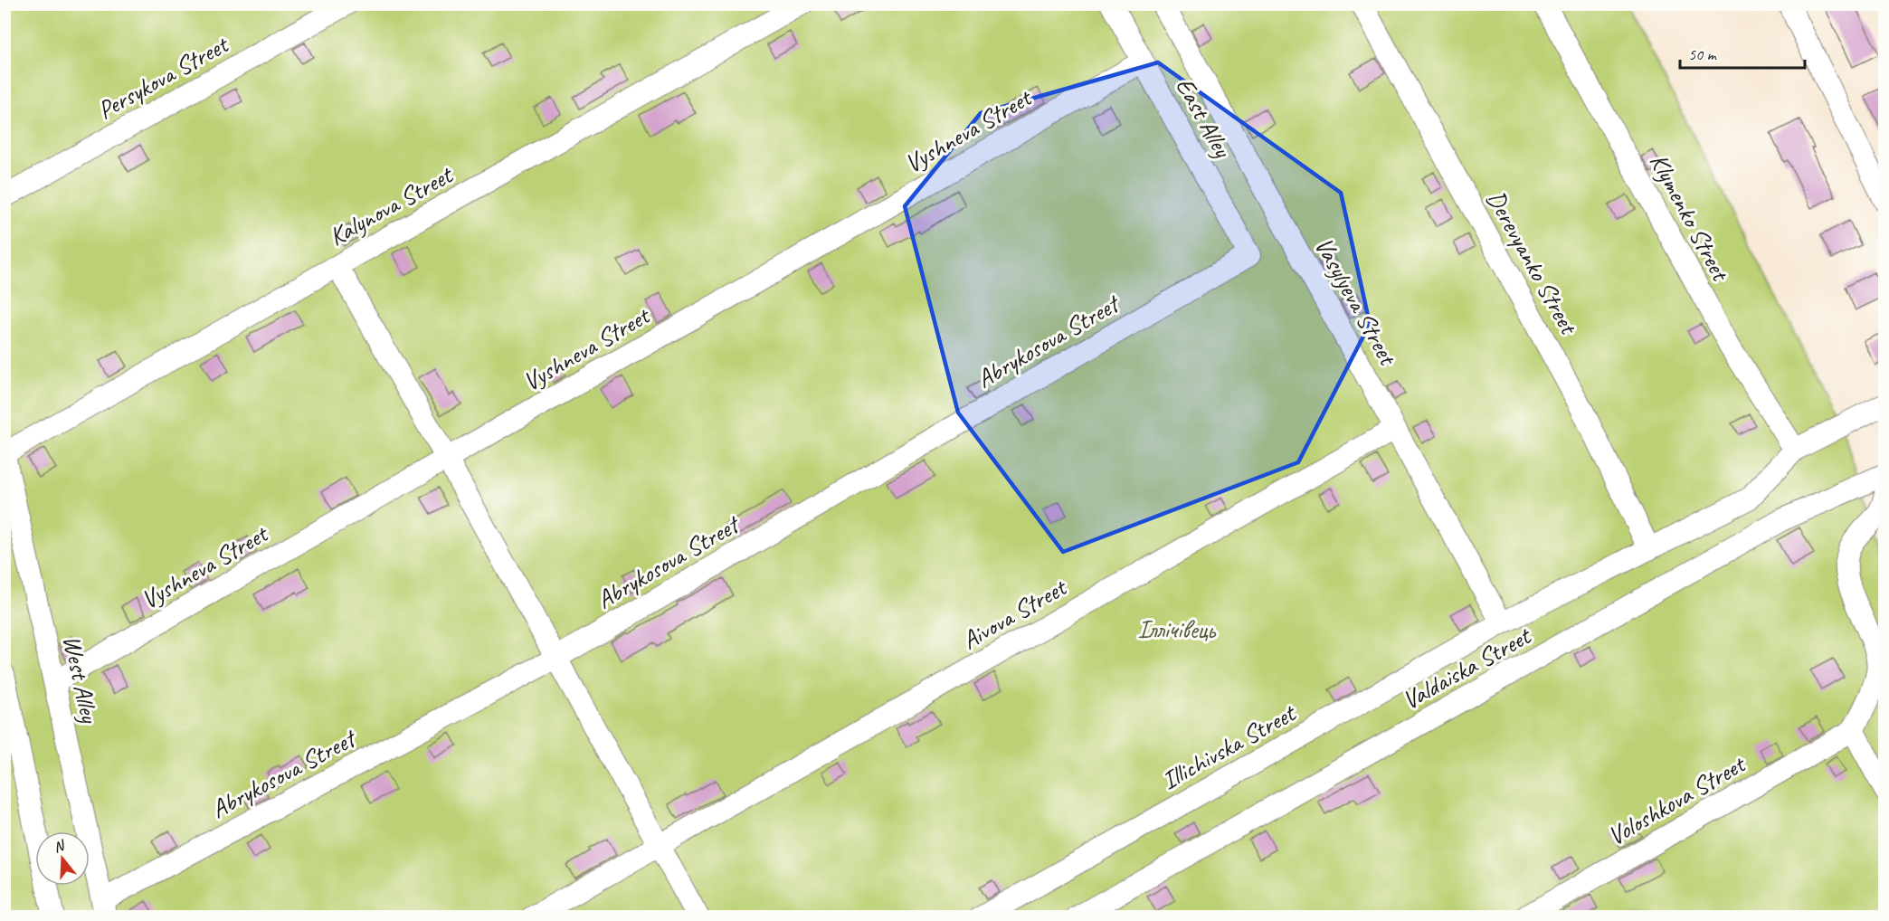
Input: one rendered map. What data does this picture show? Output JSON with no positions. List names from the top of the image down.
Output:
{
  "streets": {
    "street": [
      "Persykova Street",
      "East Alley",
      "Vyshneva Street",
      "Kalynova Street",
      "Klymenko Street",
      "Derevyanko Street",
      "Vasylyeva Street",
      "Abrykosova Street",
      "Aivova Street",
      "Valdaiska Street",
      "West Alley",
      "Illichivska Street",
      "Voloshkova Street"
    ]
  },
  "crossings": [
    ["East Alley", "Vyshneva Street"],
    ["East Alley", "Abrykosova Street"],
    ["Vyshneva Street", "West Alley"],
    ["Kalynova Street", "West Alley"],
    ["Klymenko Street", "Illichivska Street"],
    ["Derevyanko Street", "Illichivska Street"],
    ["Vasylyeva Street", "Aivova Street"],
    ["Vasylyeva Street", "Illichivska Street"],
    ["Abrykosova Street", "West Alley"]
  ],
  "parks": ["Іллічівець"],
  "scale_bar": "50 m",
  "north": "top"
}
